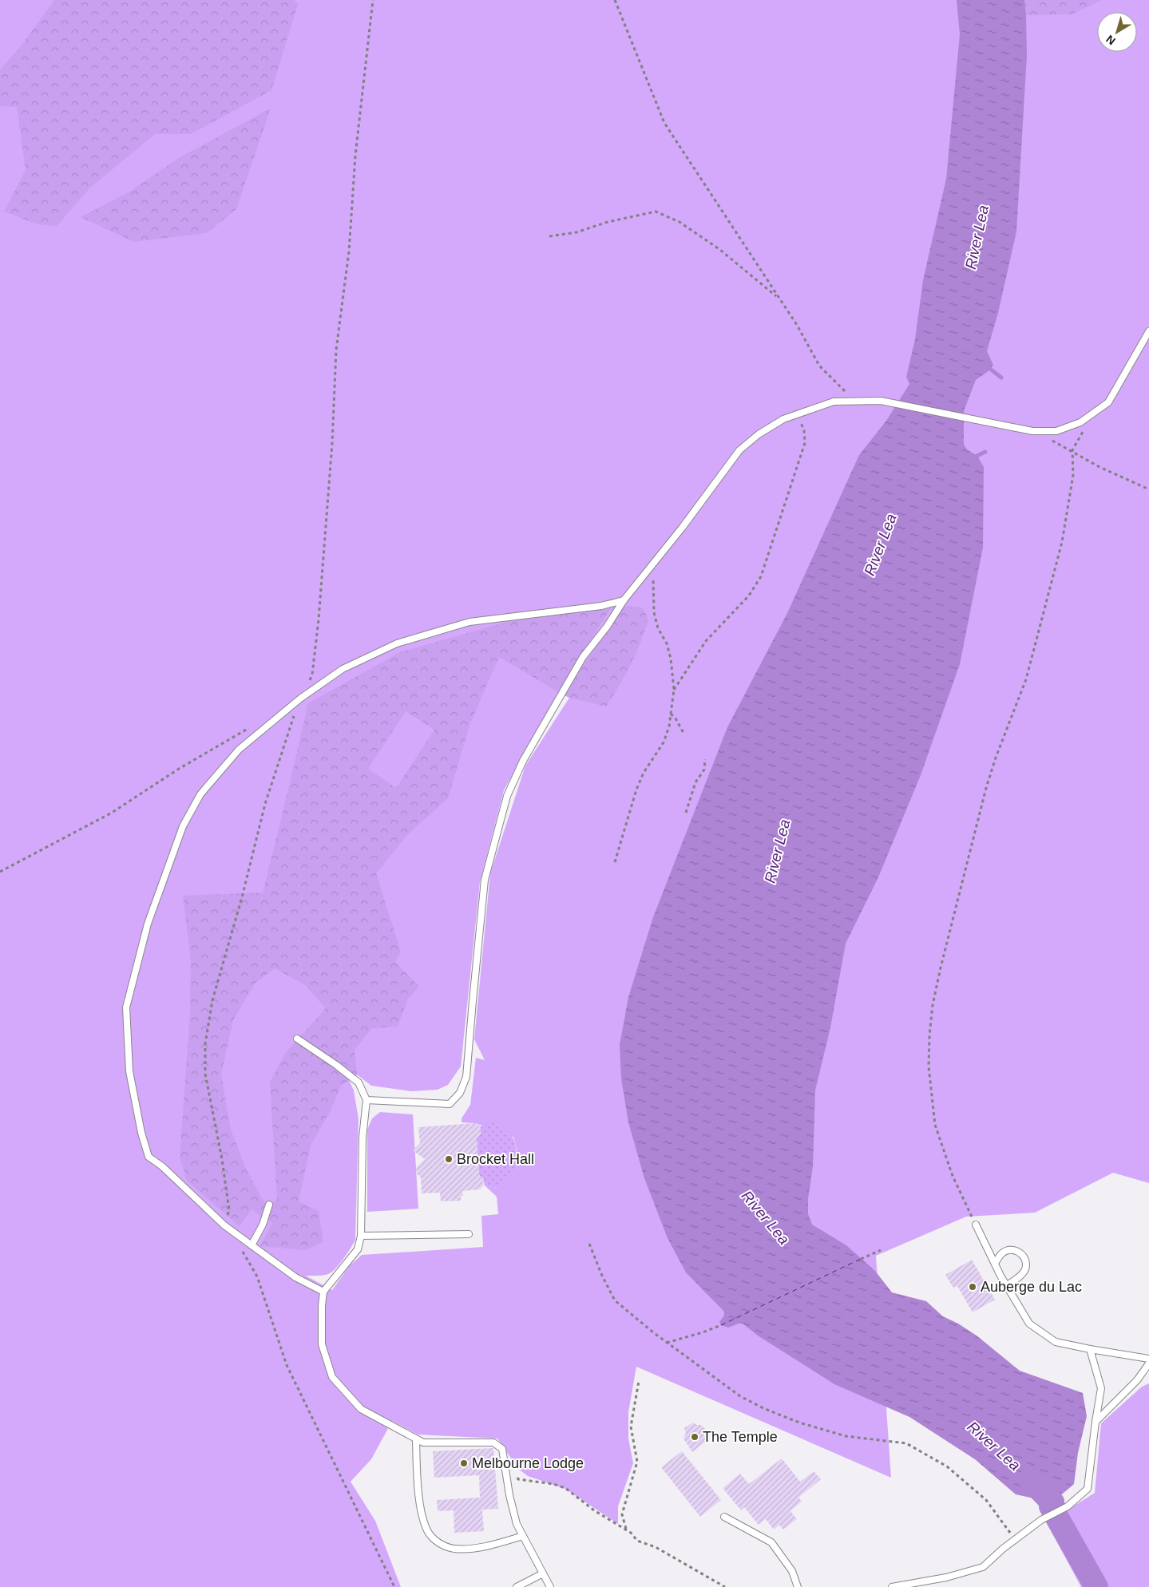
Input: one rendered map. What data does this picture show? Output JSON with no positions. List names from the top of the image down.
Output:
{
  "water": ["River Lea"],
  "places": [
    "Brocket Hall",
    "Auberge du Lac",
    "The Temple",
    "Melbourne Lodge"
  ],
  "north": "bottom left"
}
